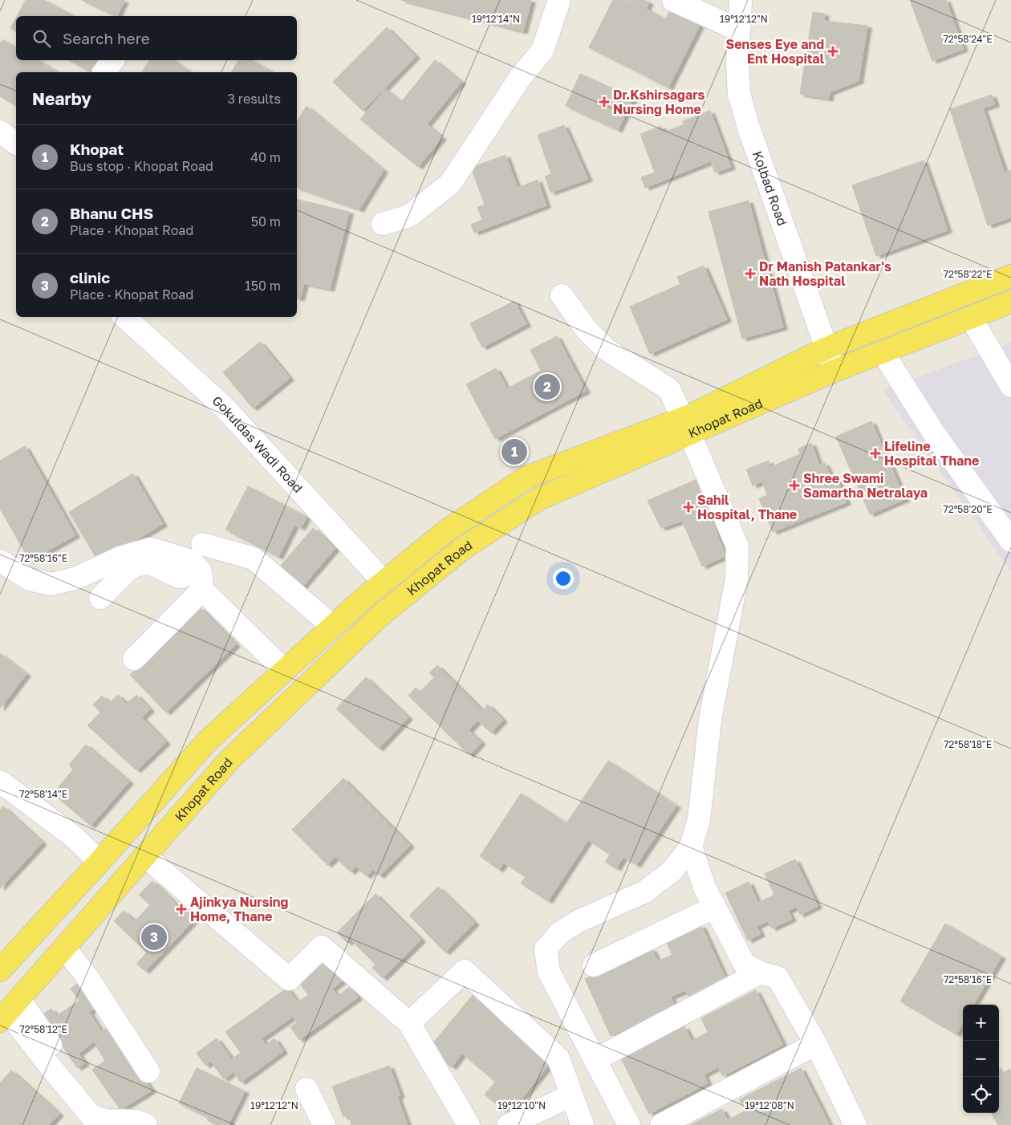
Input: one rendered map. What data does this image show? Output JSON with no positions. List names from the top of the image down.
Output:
{
  "streets": {
    "main road": ["Khopat Road"],
    "street": ["Kolbad Road", "Gokuldas Wadi Road"]
  },
  "crossings": [
    ["Kolbad Road", "Khopat Road"],
    ["Khopat Road", "Gokuldas Wadi Road"]
  ],
  "places": {
    "health": [
      "Senses Eye and Ent Hospital",
      "Dr.Kshirsagars Nursing Home",
      "Dr Manish Patankar's Nath Hospital",
      "Lifeline Hospital Thane",
      "Shree Swami Samartha Netralaya",
      "Sahil Hospital, Thane",
      "Ajinkya Nursing Home, Thane"
    ]
  },
  "page": {
    "search": "Search here",
    "heading": ["Nearby", "3 results"],
    "list": [
      {
        "mark": "1",
        "name": "Khopat",
        "note": "Bus stop · Khopat Road",
        "value": "40 m"
      },
      {
        "mark": "2",
        "name": "Bhanu CHS",
        "note": "Place · Khopat Road",
        "value": "50 m"
      },
      {
        "mark": "3",
        "name": "clinic",
        "note": "Place · Khopat Road",
        "value": "150 m"
      }
    ],
    "pins": ["2", "1", "3"],
    "map_buttons": ["+", "−"]
  },
  "coordinates": [
    "19°12'14\"N",
    "19°12'12\"N",
    "72°58'24\"E",
    "72°58'22\"E",
    "72°58'20\"E",
    "72°58'16\"E",
    "72°58'18\"E",
    "72°58'14\"E",
    "72°58'12\"E",
    "19°12'10\"N",
    "19°12'08\"N"
  ]
}
